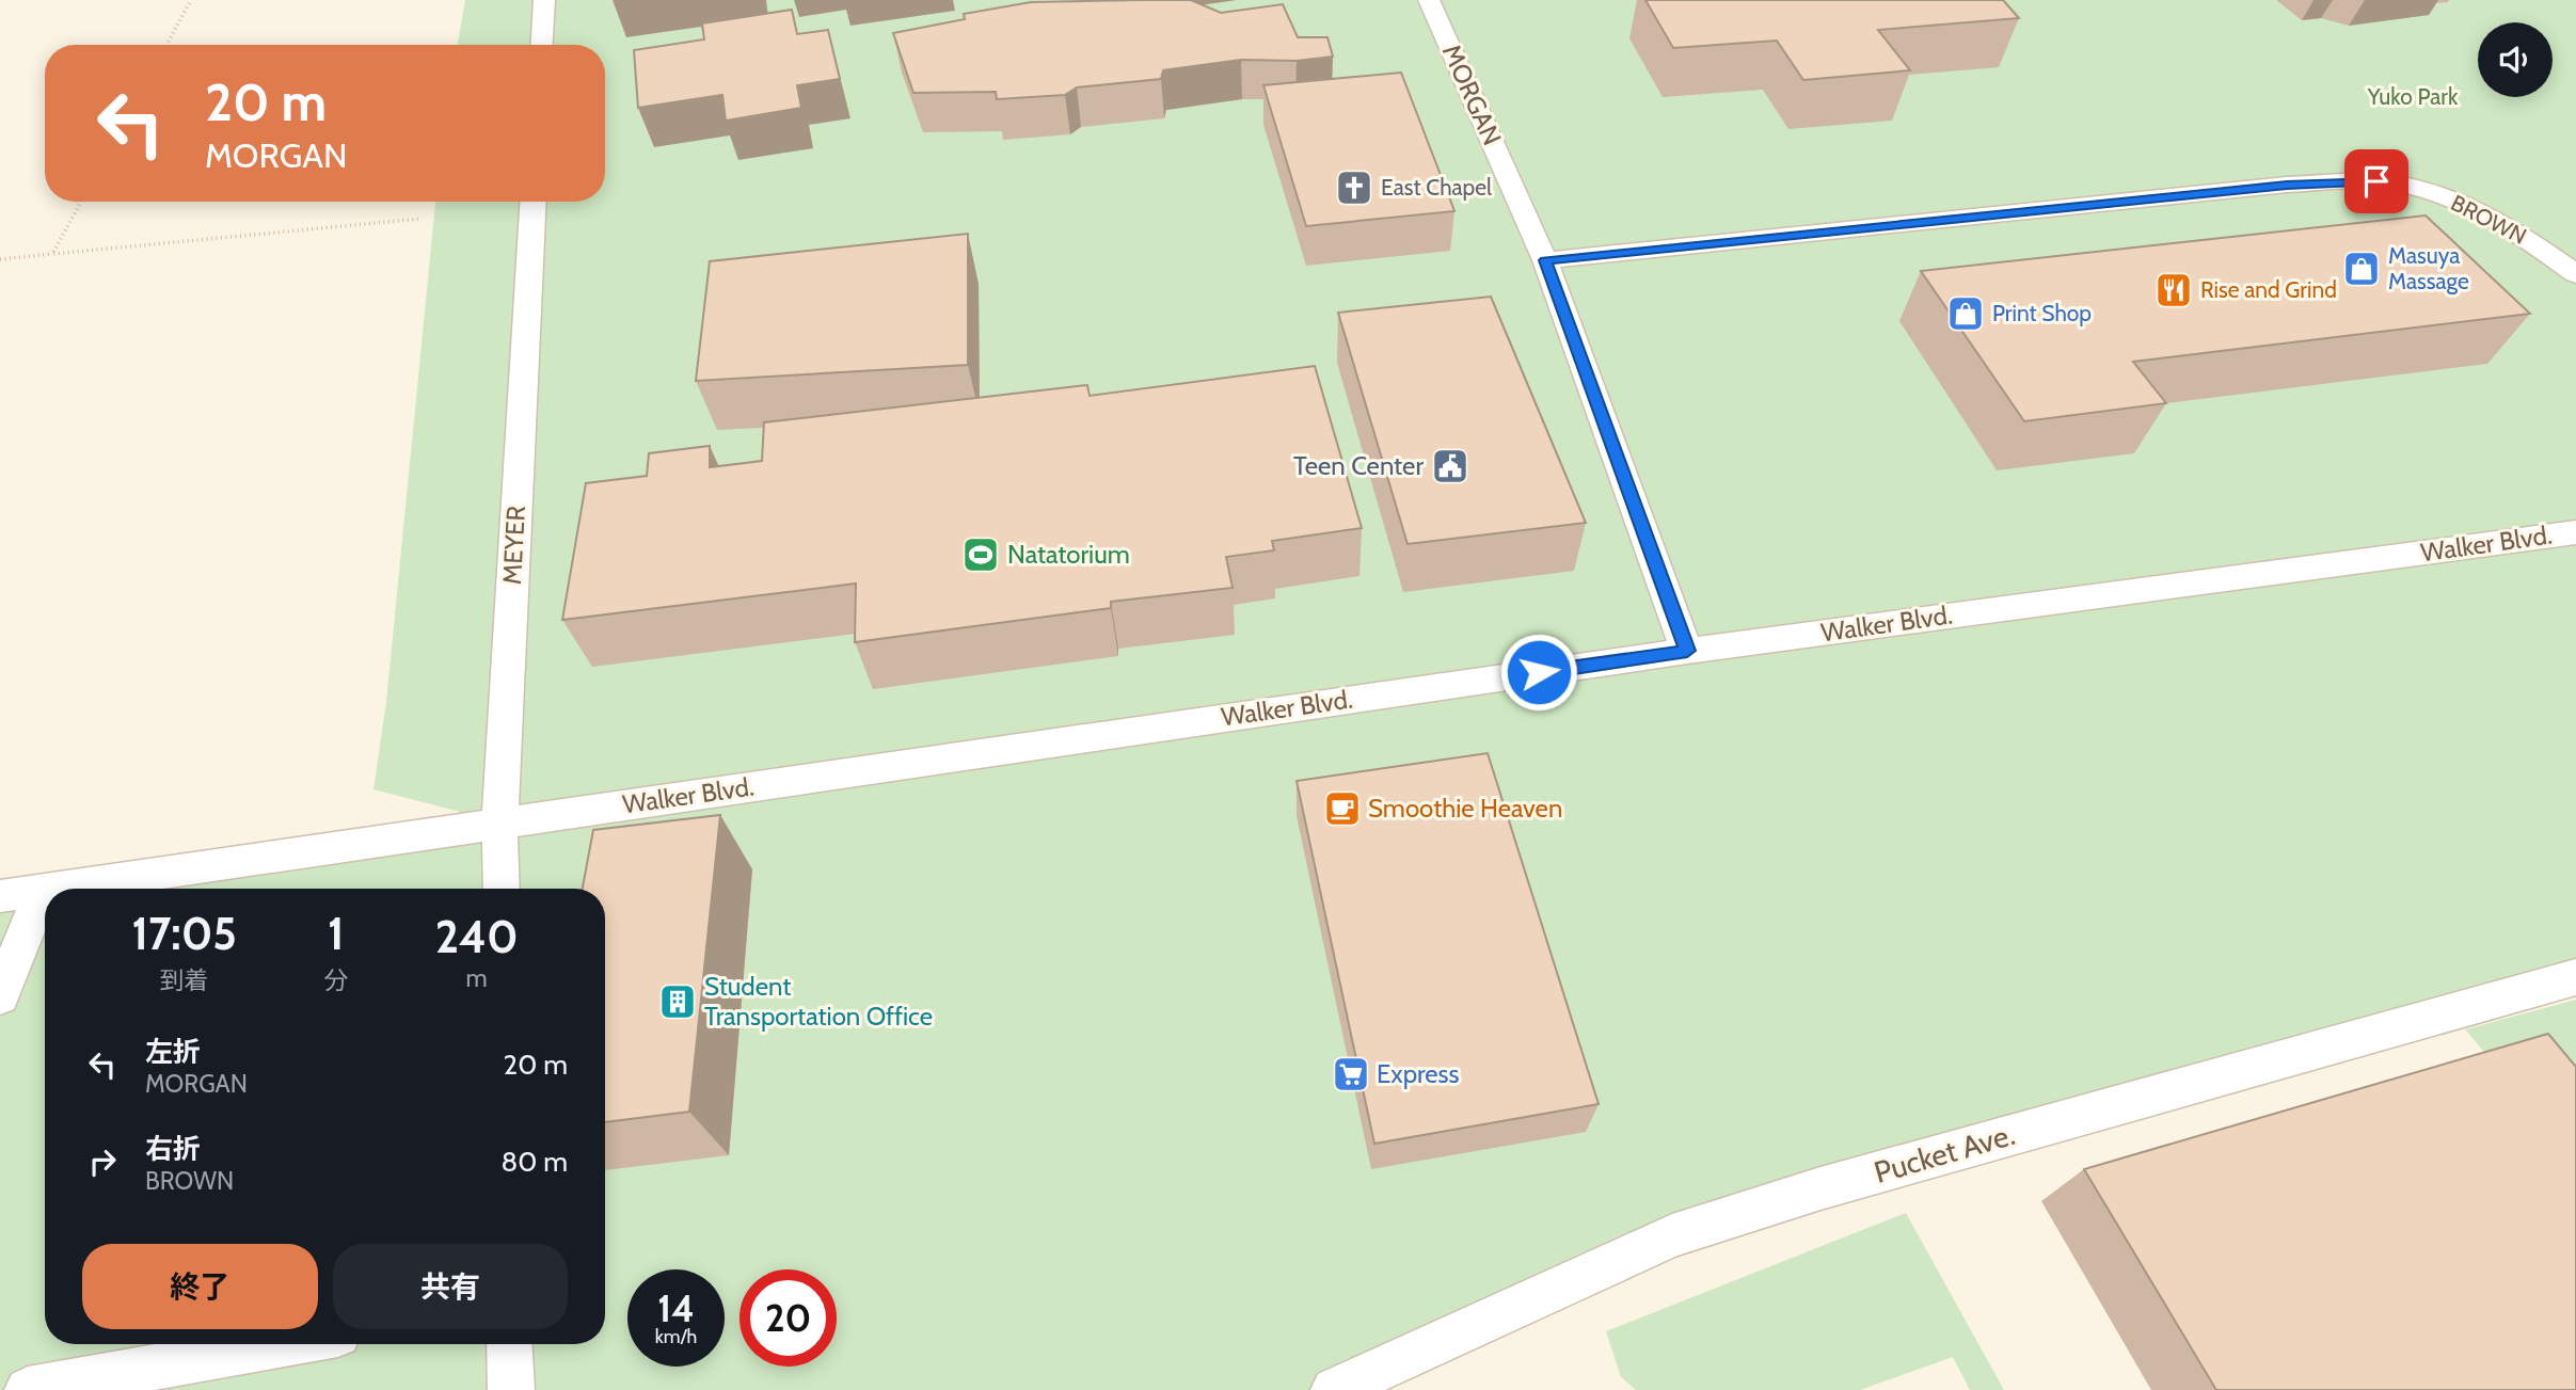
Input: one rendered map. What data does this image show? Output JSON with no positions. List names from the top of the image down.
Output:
{
  "streets": {
    "lane": [
      "MORGAN",
      "BROWN",
      "Walker Blvd.",
      "MEYER",
      "Pucket Ave."
    ]
  },
  "crossings": [
    ["MORGAN", "BROWN"],
    ["MORGAN", "Walker Blvd."],
    ["Walker Blvd.", "MEYER"]
  ],
  "parks": ["Yuko Park"],
  "places": {
    "church": ["East Chapel"],
    "shop": ["Masuya Massage", "Print Shop"],
    "restaurant": ["Rise and Grind"],
    "public building": ["Teen Center"],
    "sports": ["Natatorium"],
    "cafe": ["Smoothie Heaven"],
    "building": ["Student Transportation Office"],
    "supermarket": ["Express"]
  },
  "page": {
    "turn": ["20 m", "MORGAN"],
    "eta": [
      "17:05",
      "到着",
      "1",
      "分",
      "240",
      "m"
    ],
    "list": [
      {
        "name": "左折",
        "note": "MORGAN",
        "value": "20 m"
      },
      {
        "name": "右折",
        "note": "BROWN",
        "value": "80 m"
      }
    ],
    "buttons": ["終了", "共有"],
    "speed": "14 km/h",
    "limit": "20"
  }
}
